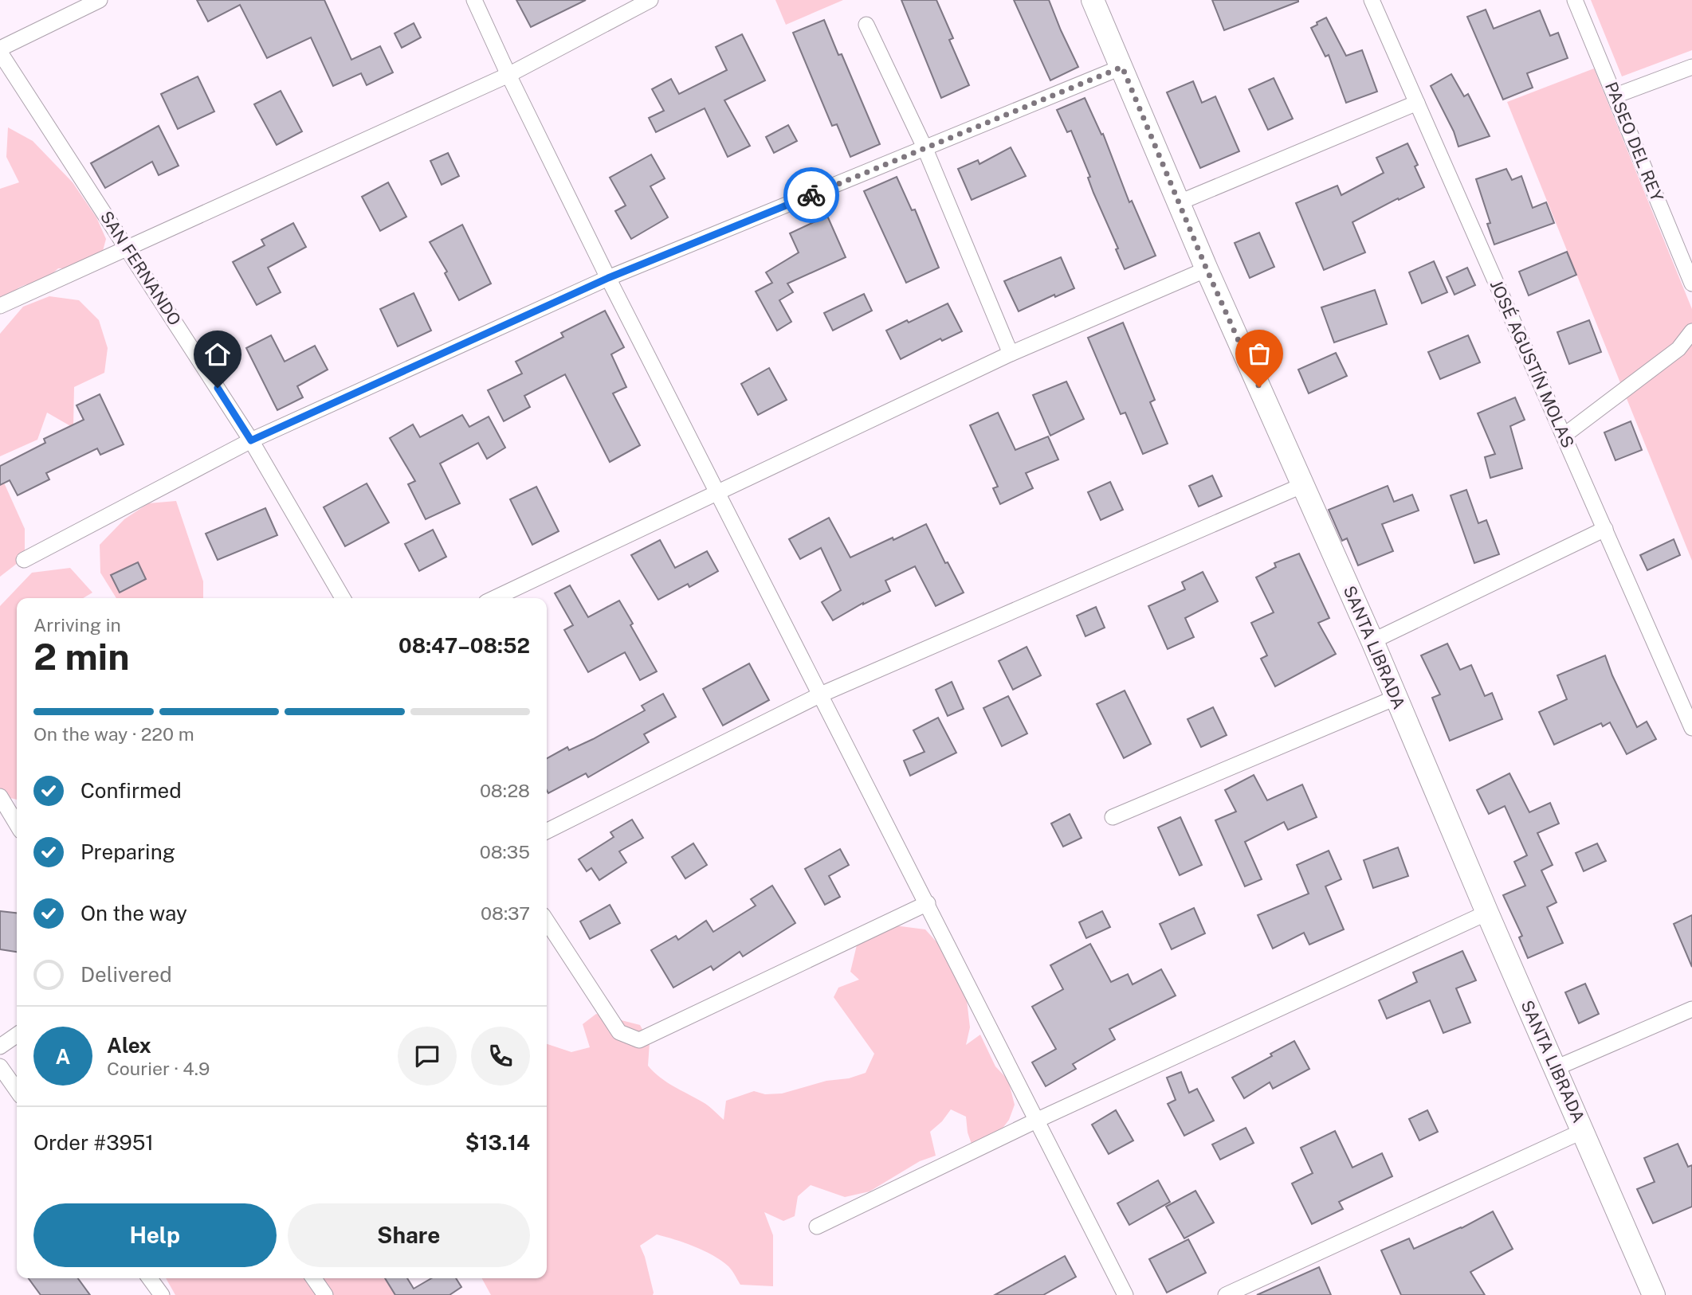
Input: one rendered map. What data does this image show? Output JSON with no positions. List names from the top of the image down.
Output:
{
  "streets": {
    "street": [
      "PASEO DEL REY",
      "SAN FERNANDO",
      "JOSÉ AGUSTÍN MOLAS",
      "SANTA LIBRADA"
    ]
  },
  "page": {
    "heading": ["2 min", "Arriving in", "08:47–08:52"],
    "panel": [
      "Alex",
      "Courier · 4.9",
      "Order #3951",
      "$13.14"
    ],
    "bar": "On the way · 220 m",
    "list": [
      ["Confirmed", "08:28"],
      ["Preparing", "08:35"],
      ["On the way", "08:37"],
      "Delivered"
    ],
    "round": "A",
    "buttons": ["Help", "Share"]
  }
}
